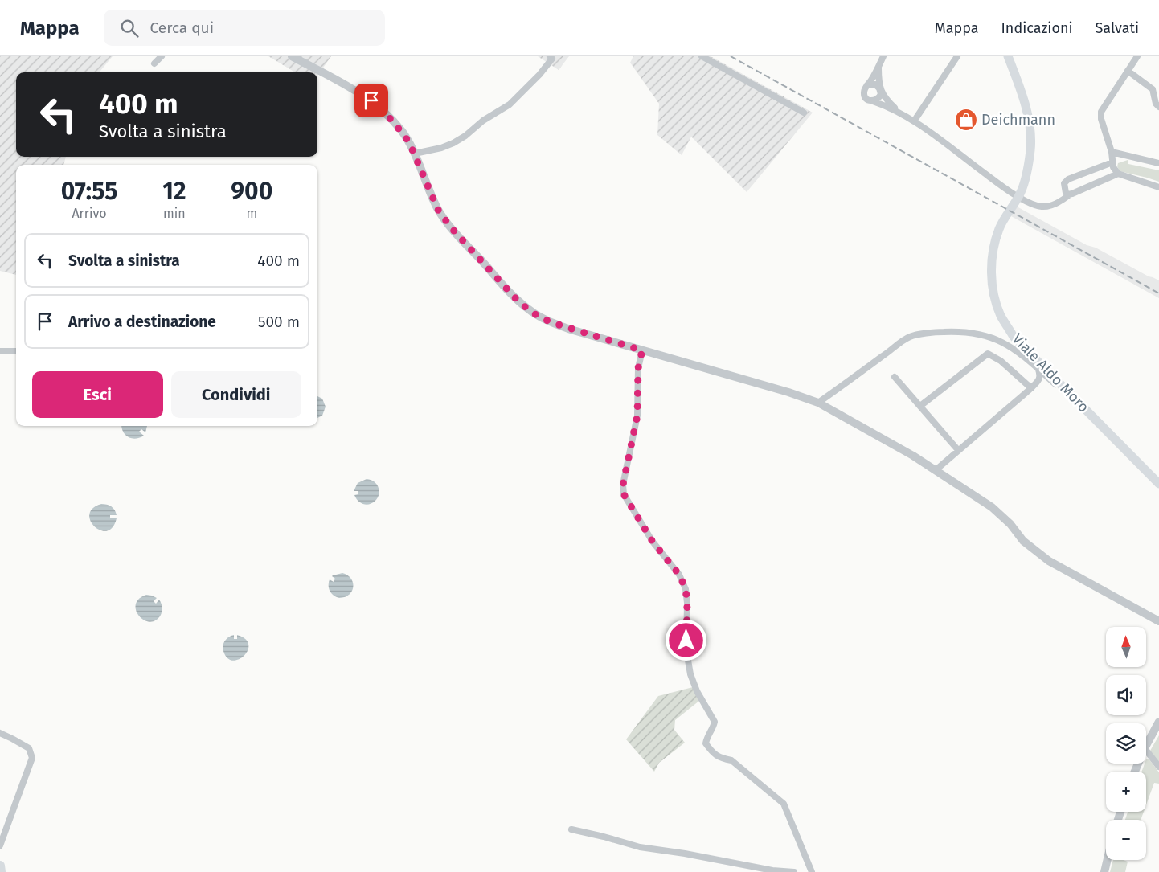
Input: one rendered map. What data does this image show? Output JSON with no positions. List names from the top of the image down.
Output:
{
  "streets": {
    "main road": ["Viale Aldo Moro"]
  },
  "places": {
    "shop": ["Deichmann"]
  },
  "north": "top",
  "page": {
    "header": "Mappa",
    "search": "Cerca qui",
    "nav": ["Mappa", "Indicazioni", "Salvati"],
    "turn": ["400 m", "Svolta a sinistra"],
    "eta": [
      "07:55",
      "Arrivo",
      "12",
      "min",
      "900",
      "m"
    ],
    "list": [
      {
        "name": "Svolta a sinistra",
        "value": "400 m"
      },
      {
        "name": "Arrivo a destinazione",
        "value": "500 m"
      }
    ],
    "buttons": ["Esci", "Condividi"],
    "map_buttons": ["+", "−"]
  }
}
